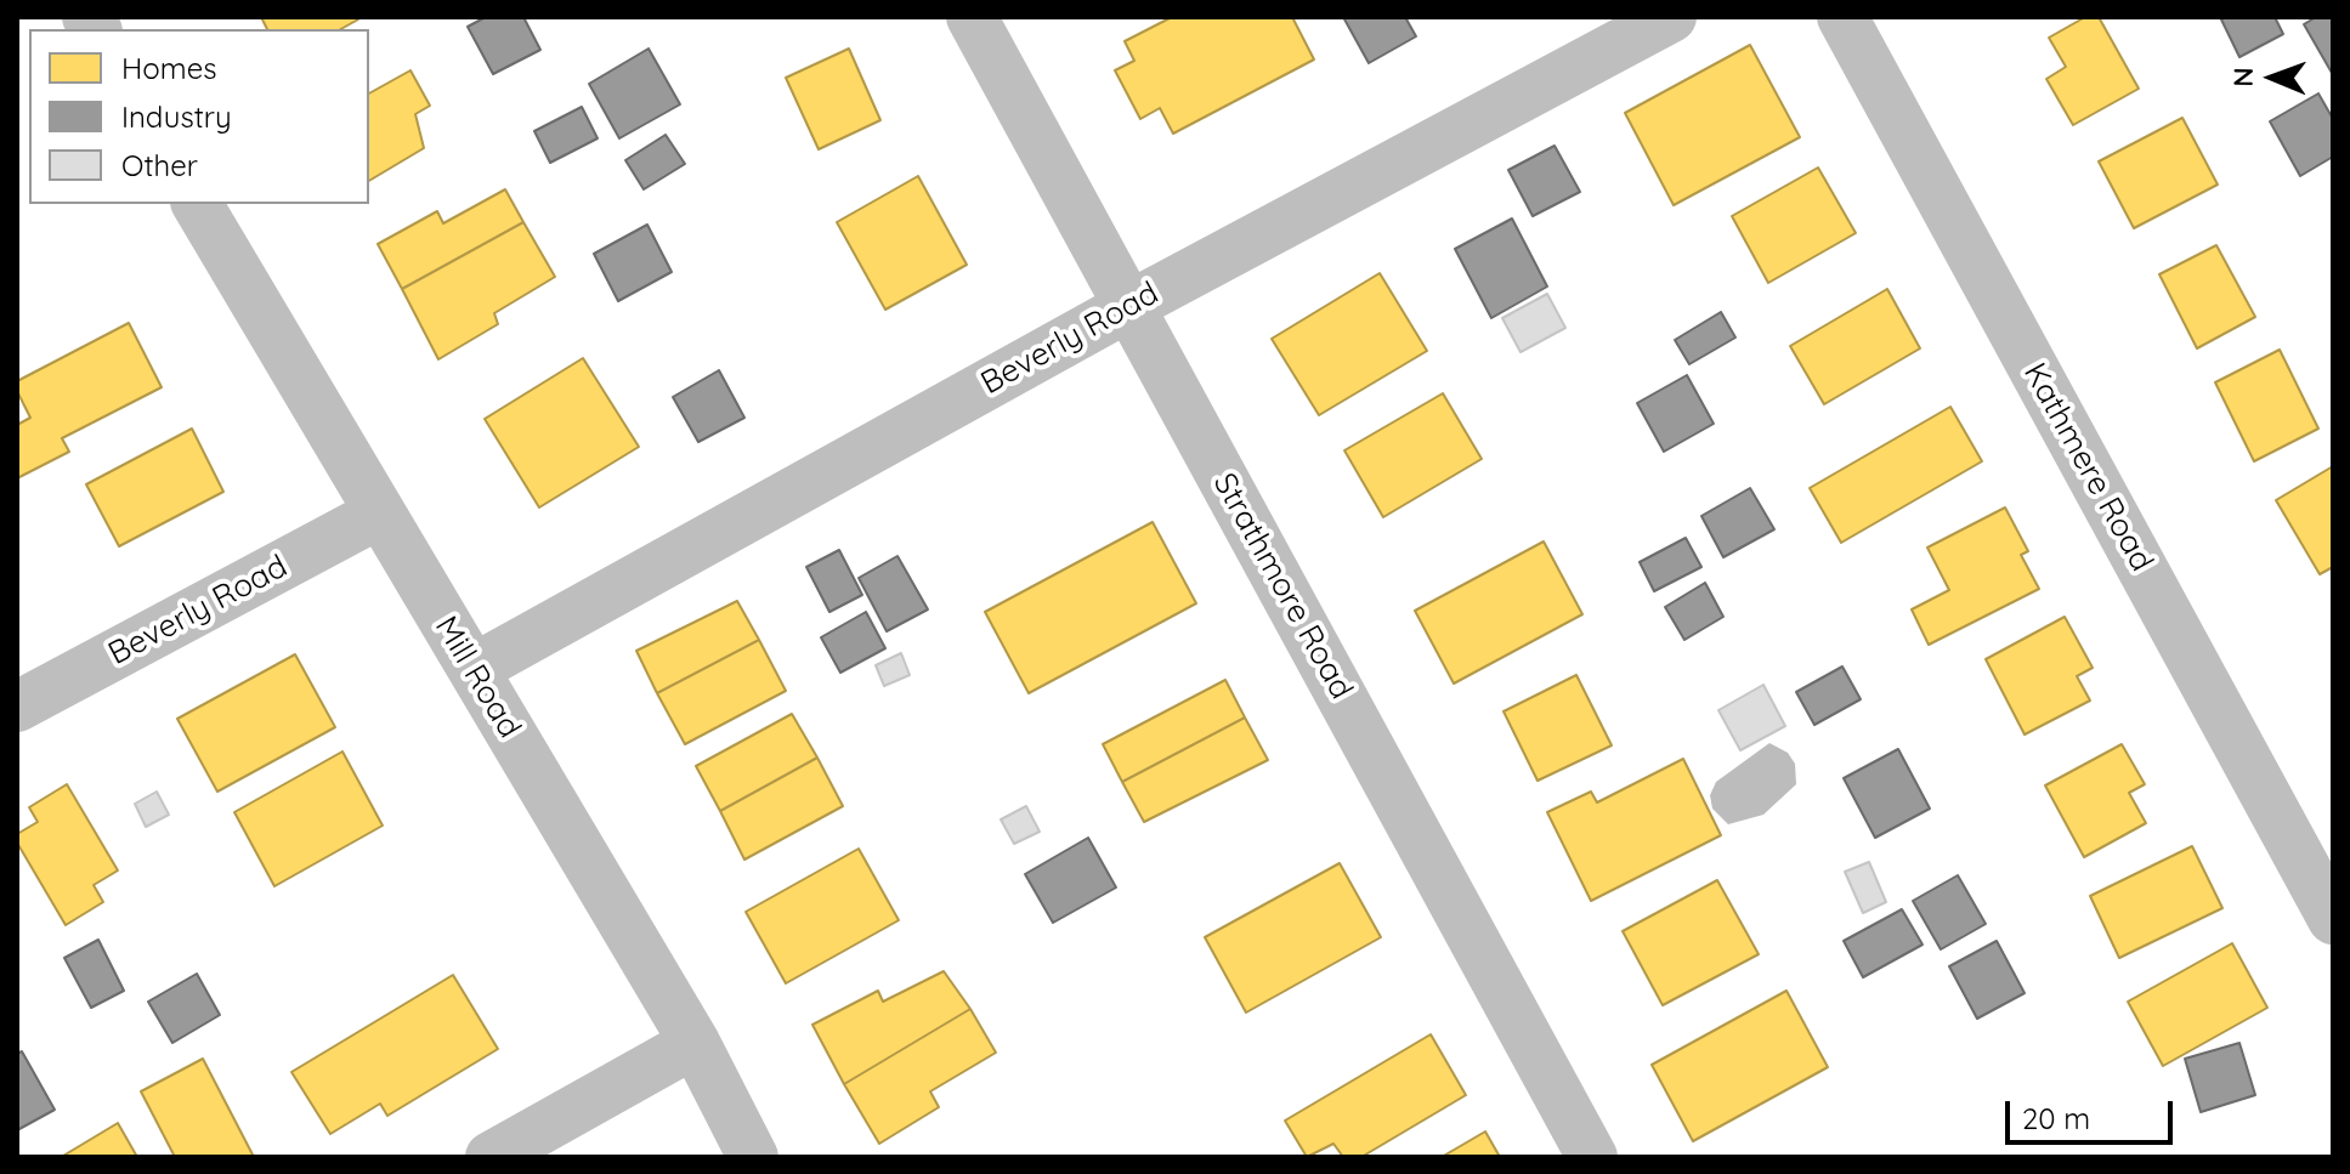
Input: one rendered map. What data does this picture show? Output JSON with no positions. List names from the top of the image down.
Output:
{
  "streets": {
    "street": [
      "Beverly Road",
      "Kathmere Road",
      "Strathmore Road",
      "Mill Road"
    ]
  },
  "crossings": [
    ["Beverly Road", "Strathmore Road"],
    ["Beverly Road", "Mill Road"]
  ],
  "legend": ["Homes", "Industry", "Other"],
  "scale_bar": "20 m",
  "north": "left"
}
